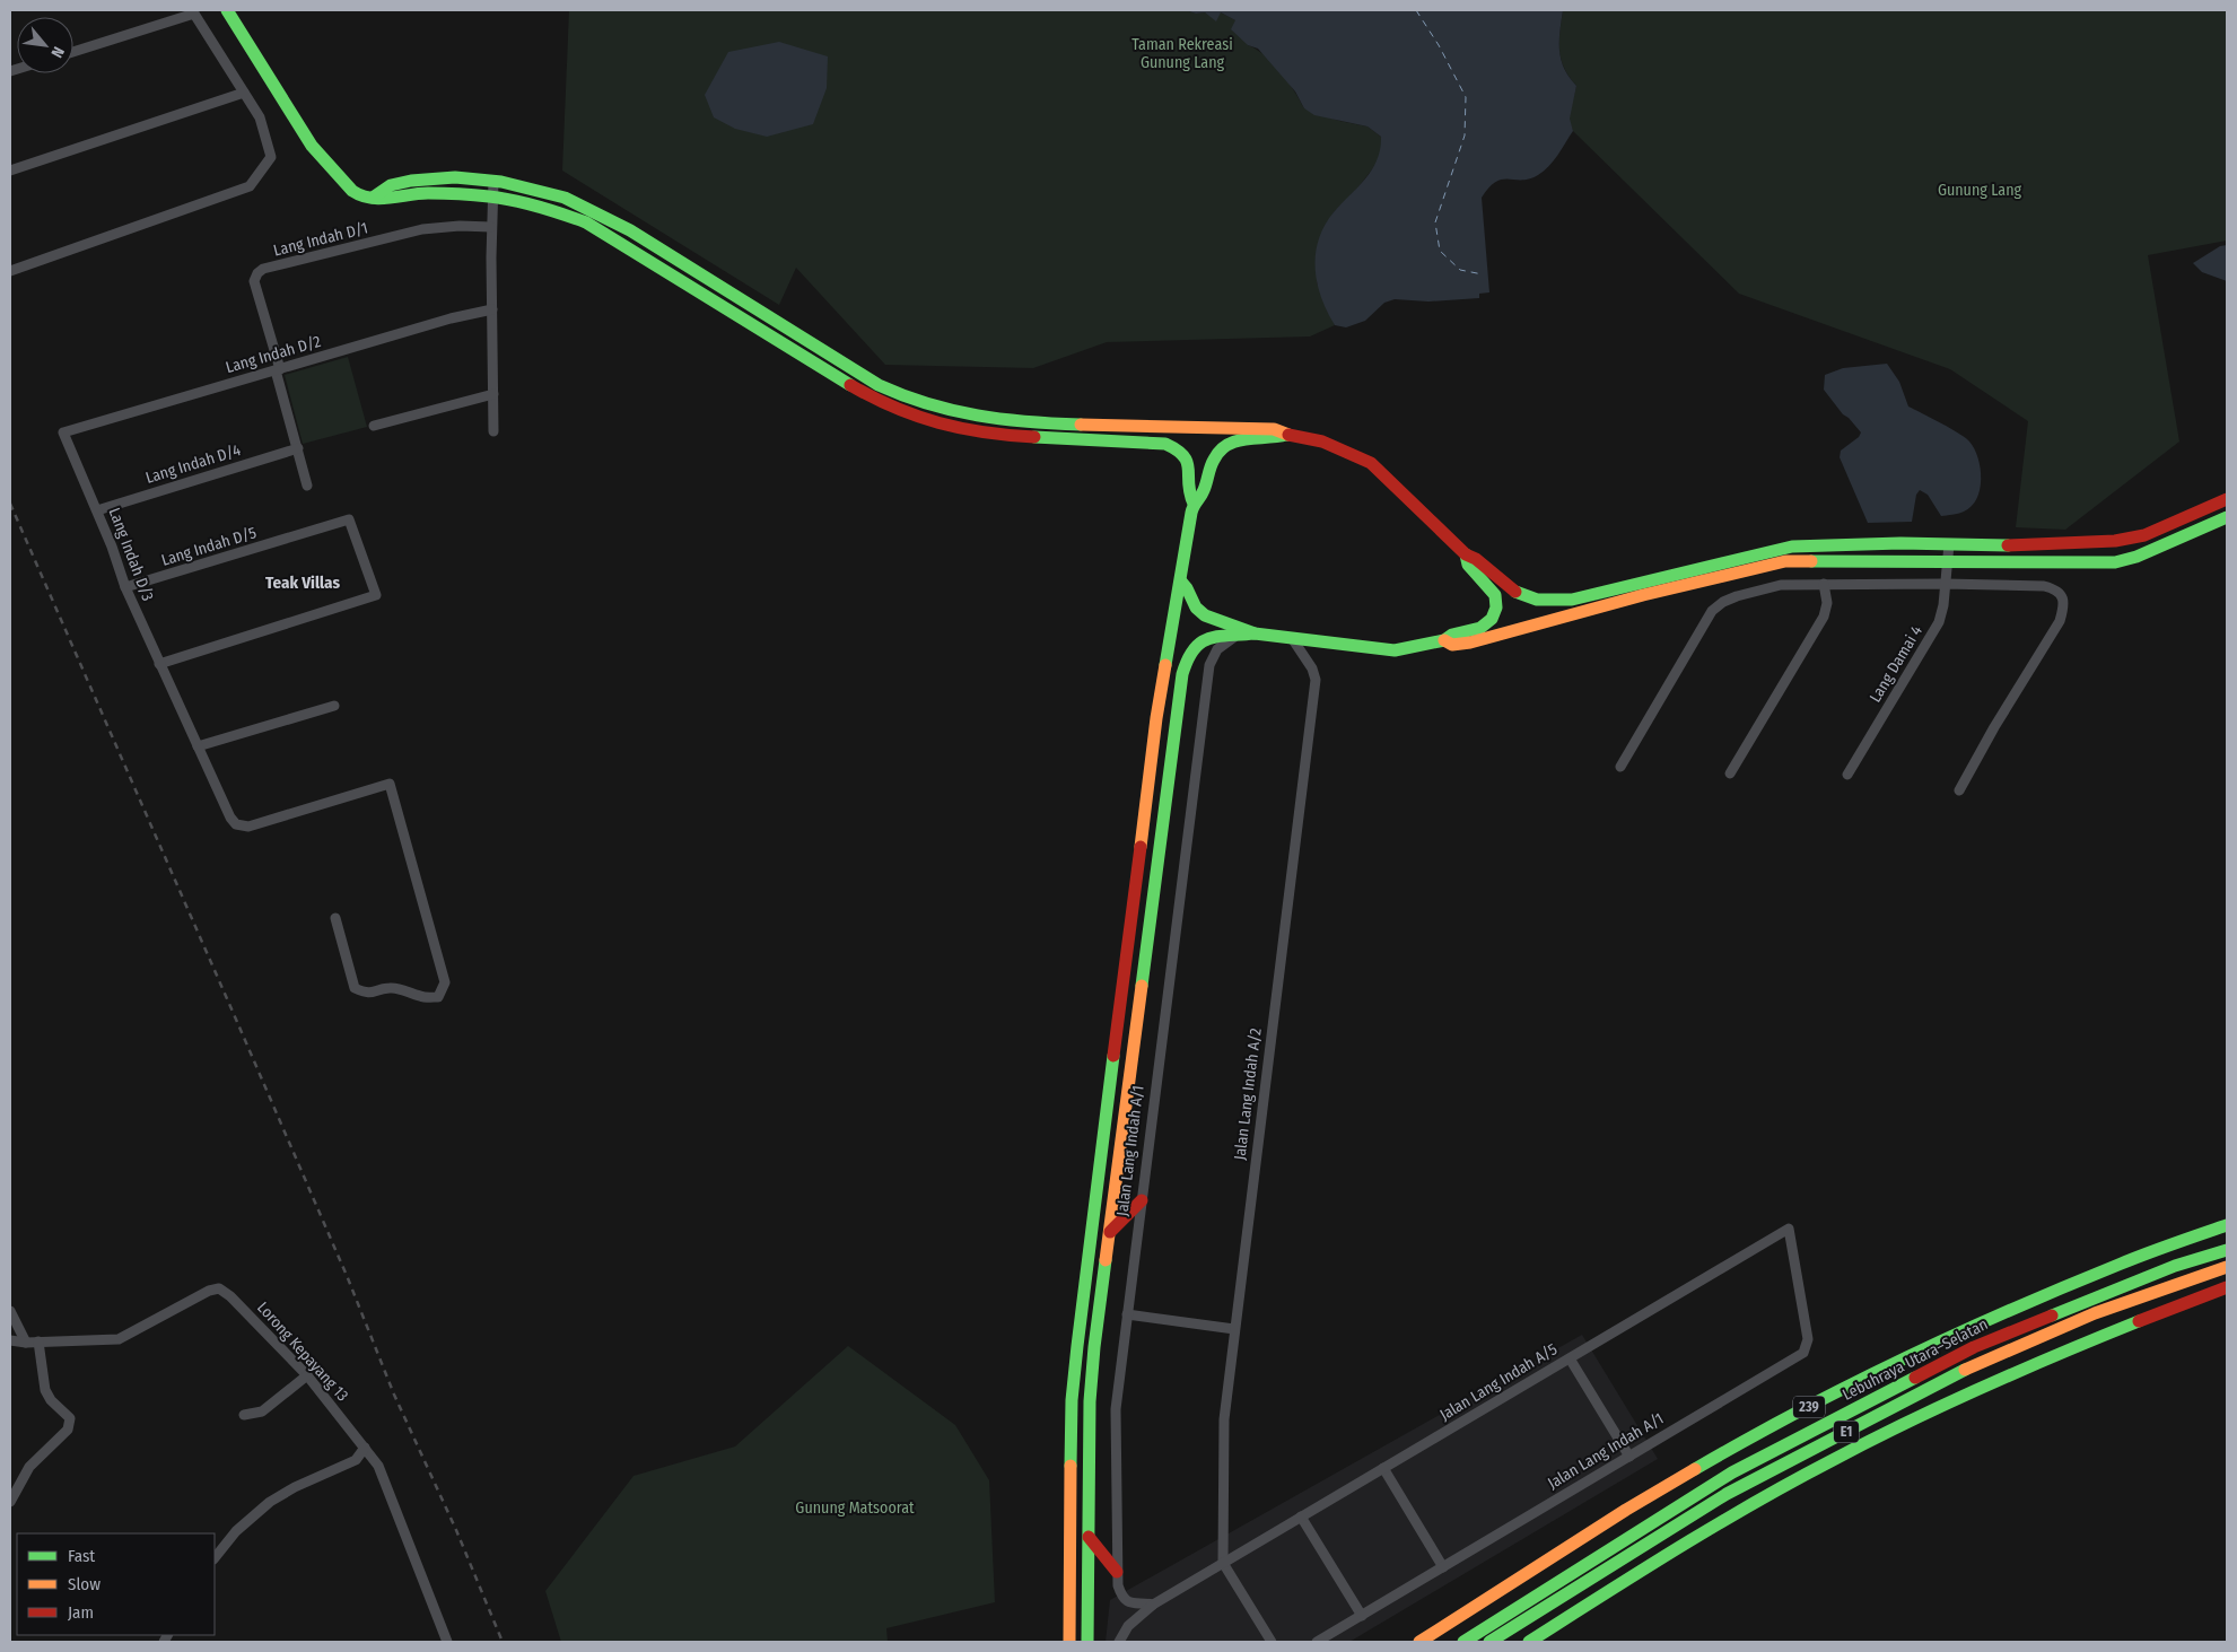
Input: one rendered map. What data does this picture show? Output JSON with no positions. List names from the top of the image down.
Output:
{
  "streets": {
    "main road": [
      "Jalan Lang Indah A/1",
      "Lebuhraya Utara–Selatan",
      "239",
      "E1"
    ],
    "street": [
      "Lang Indah D/1",
      "Lang Indah D/2",
      "Lang Indah D/4",
      "Lang Indah D/5",
      "Lang Indah D/3",
      "Lang Damai 4",
      "Jalan Lang Indah A/2",
      "Lorong Kepayang 13",
      "Jalan Lang Indah A/5"
    ]
  },
  "crossings": [
    ["Lang Indah D/1", "Lang Indah D/2"],
    ["Lang Indah D/2", "Lang Indah D/3"],
    ["Lang Indah D/4", "Lang Indah D/3"],
    ["Lang Indah D/5", "Lang Indah D/3"],
    ["Jalan Lang Indah A/2", "Jalan Lang Indah A/5"],
    ["Jalan Lang Indah A/1", "Jalan Lang Indah A/5"]
  ],
  "districts": ["Teak Villas"],
  "parks": ["Taman Rekreasi Gunung Lang", "Gunung Lang", "Gunung Matsoorat"],
  "legend": ["Fast", "Slow", "Jam"],
  "north": "bottom right"
}
